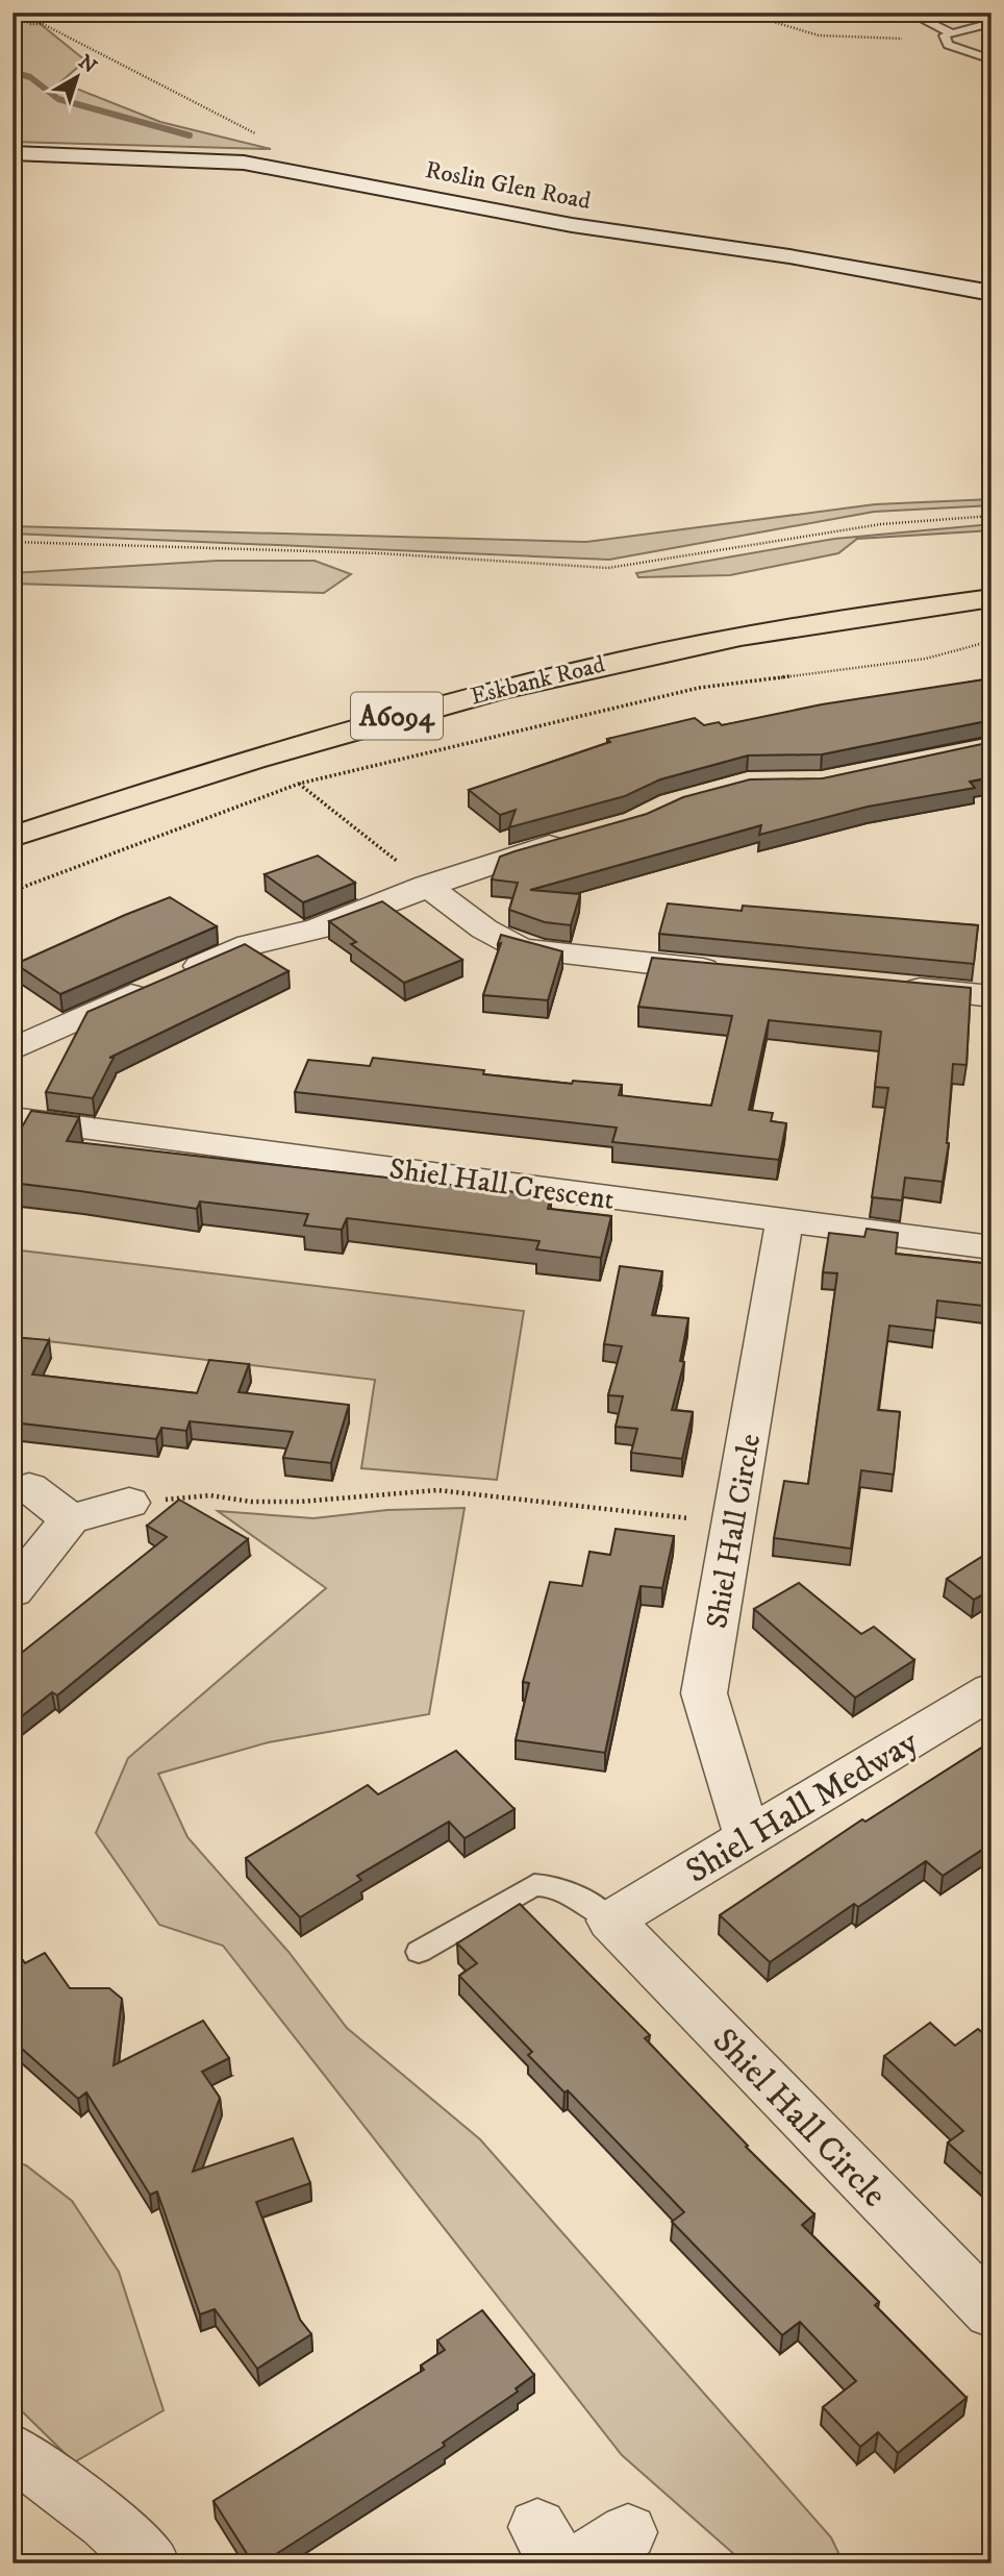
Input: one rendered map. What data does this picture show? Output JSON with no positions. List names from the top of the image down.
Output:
{
  "streets": {
    "main road": ["Roslin Glen Road", "Eskbank Road", "A6094"],
    "street": ["Shiel Hall Crescent", "Shiel Hall Circle", "Shiel Hall Medway"]
  },
  "crossings": [
    ["Shiel Hall Crescent", "Shiel Hall Circle"],
    ["Shiel Hall Circle", "Shiel Hall Medway"]
  ],
  "north": "top right"
}
